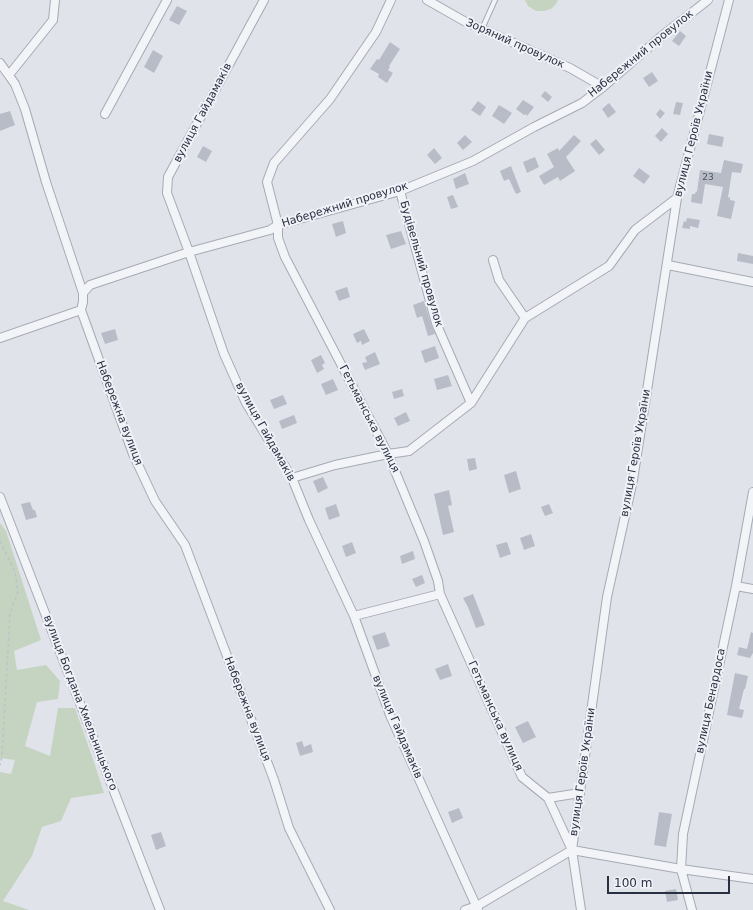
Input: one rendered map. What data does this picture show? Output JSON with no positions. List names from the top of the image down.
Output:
{
  "streets": {
    "street": [
      "Зоряний провулок",
      "Набережний провулок",
      "вулиця Гайдамаків",
      "вулиця Героїв України",
      "Будівельний провулок",
      "Набережна вулиця",
      "Гетьманська вулиця",
      "вулиця Бенардоса",
      "вулиця Богдана Хмельницького"
    ]
  },
  "crossings": [
    ["Зоряний провулок", "Набережний провулок"],
    ["Набережний провулок", "вулиця Гайдамаків"],
    ["Набережний провулок", "Будівельний провулок"],
    ["Набережний провулок", "Набережна вулиця"],
    ["Набережний провулок", "Гетьманська вулиця"],
    ["вулиця Героїв України", "Гетьманська вулиця"]
  ],
  "house_numbers": ["23"],
  "scale_bar": "100 m"
}
